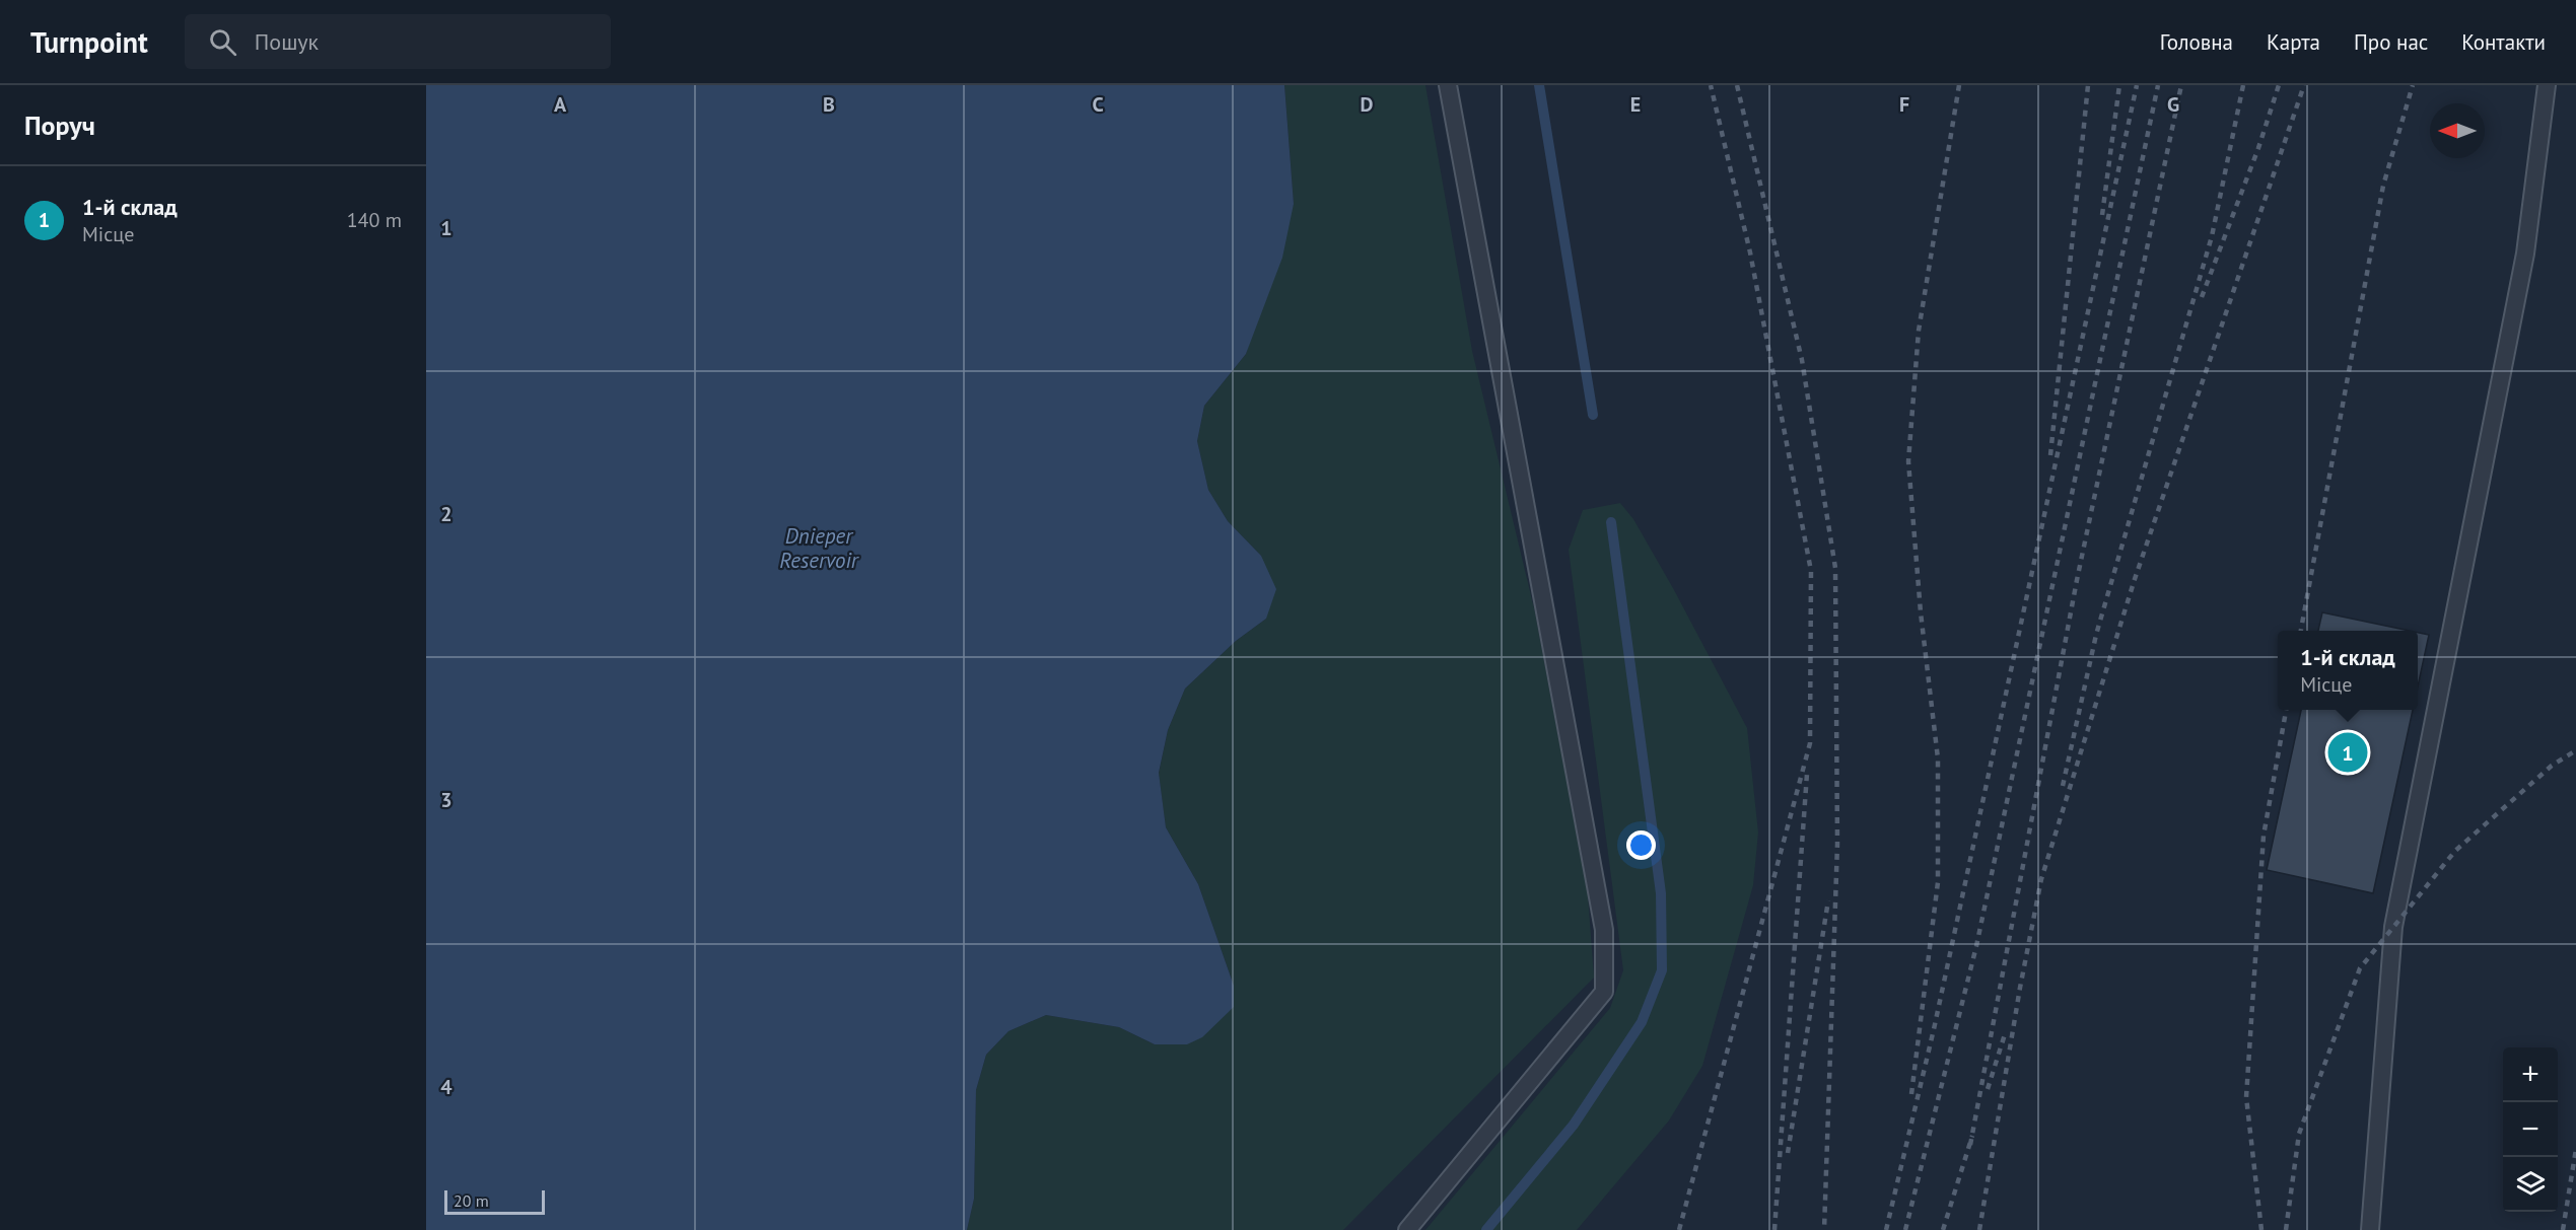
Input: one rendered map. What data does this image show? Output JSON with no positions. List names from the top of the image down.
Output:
{
  "water": ["Dnieper Reservoir"],
  "scale_bar": "20 m",
  "north": "left",
  "page": {
    "header": "Turnpoint",
    "search": "Пошук",
    "nav": [
      "Головна",
      "Карта",
      "Про нас",
      "Контакти"
    ],
    "heading": "Поруч",
    "list": [
      {
        "mark": "1",
        "name": "1-й склад",
        "note": "Місце",
        "value": "140 m"
      }
    ],
    "popup": ["1-й склад", "Місце"],
    "pins": "1",
    "map_buttons": ["+", "−"],
    "scale": "20 m"
  },
  "grid": {
    "columns": [
      "A",
      "B",
      "C",
      "D",
      "E",
      "F",
      "G"
    ],
    "rows": [
      "1",
      "2",
      "3",
      "4"
    ]
  }
}
